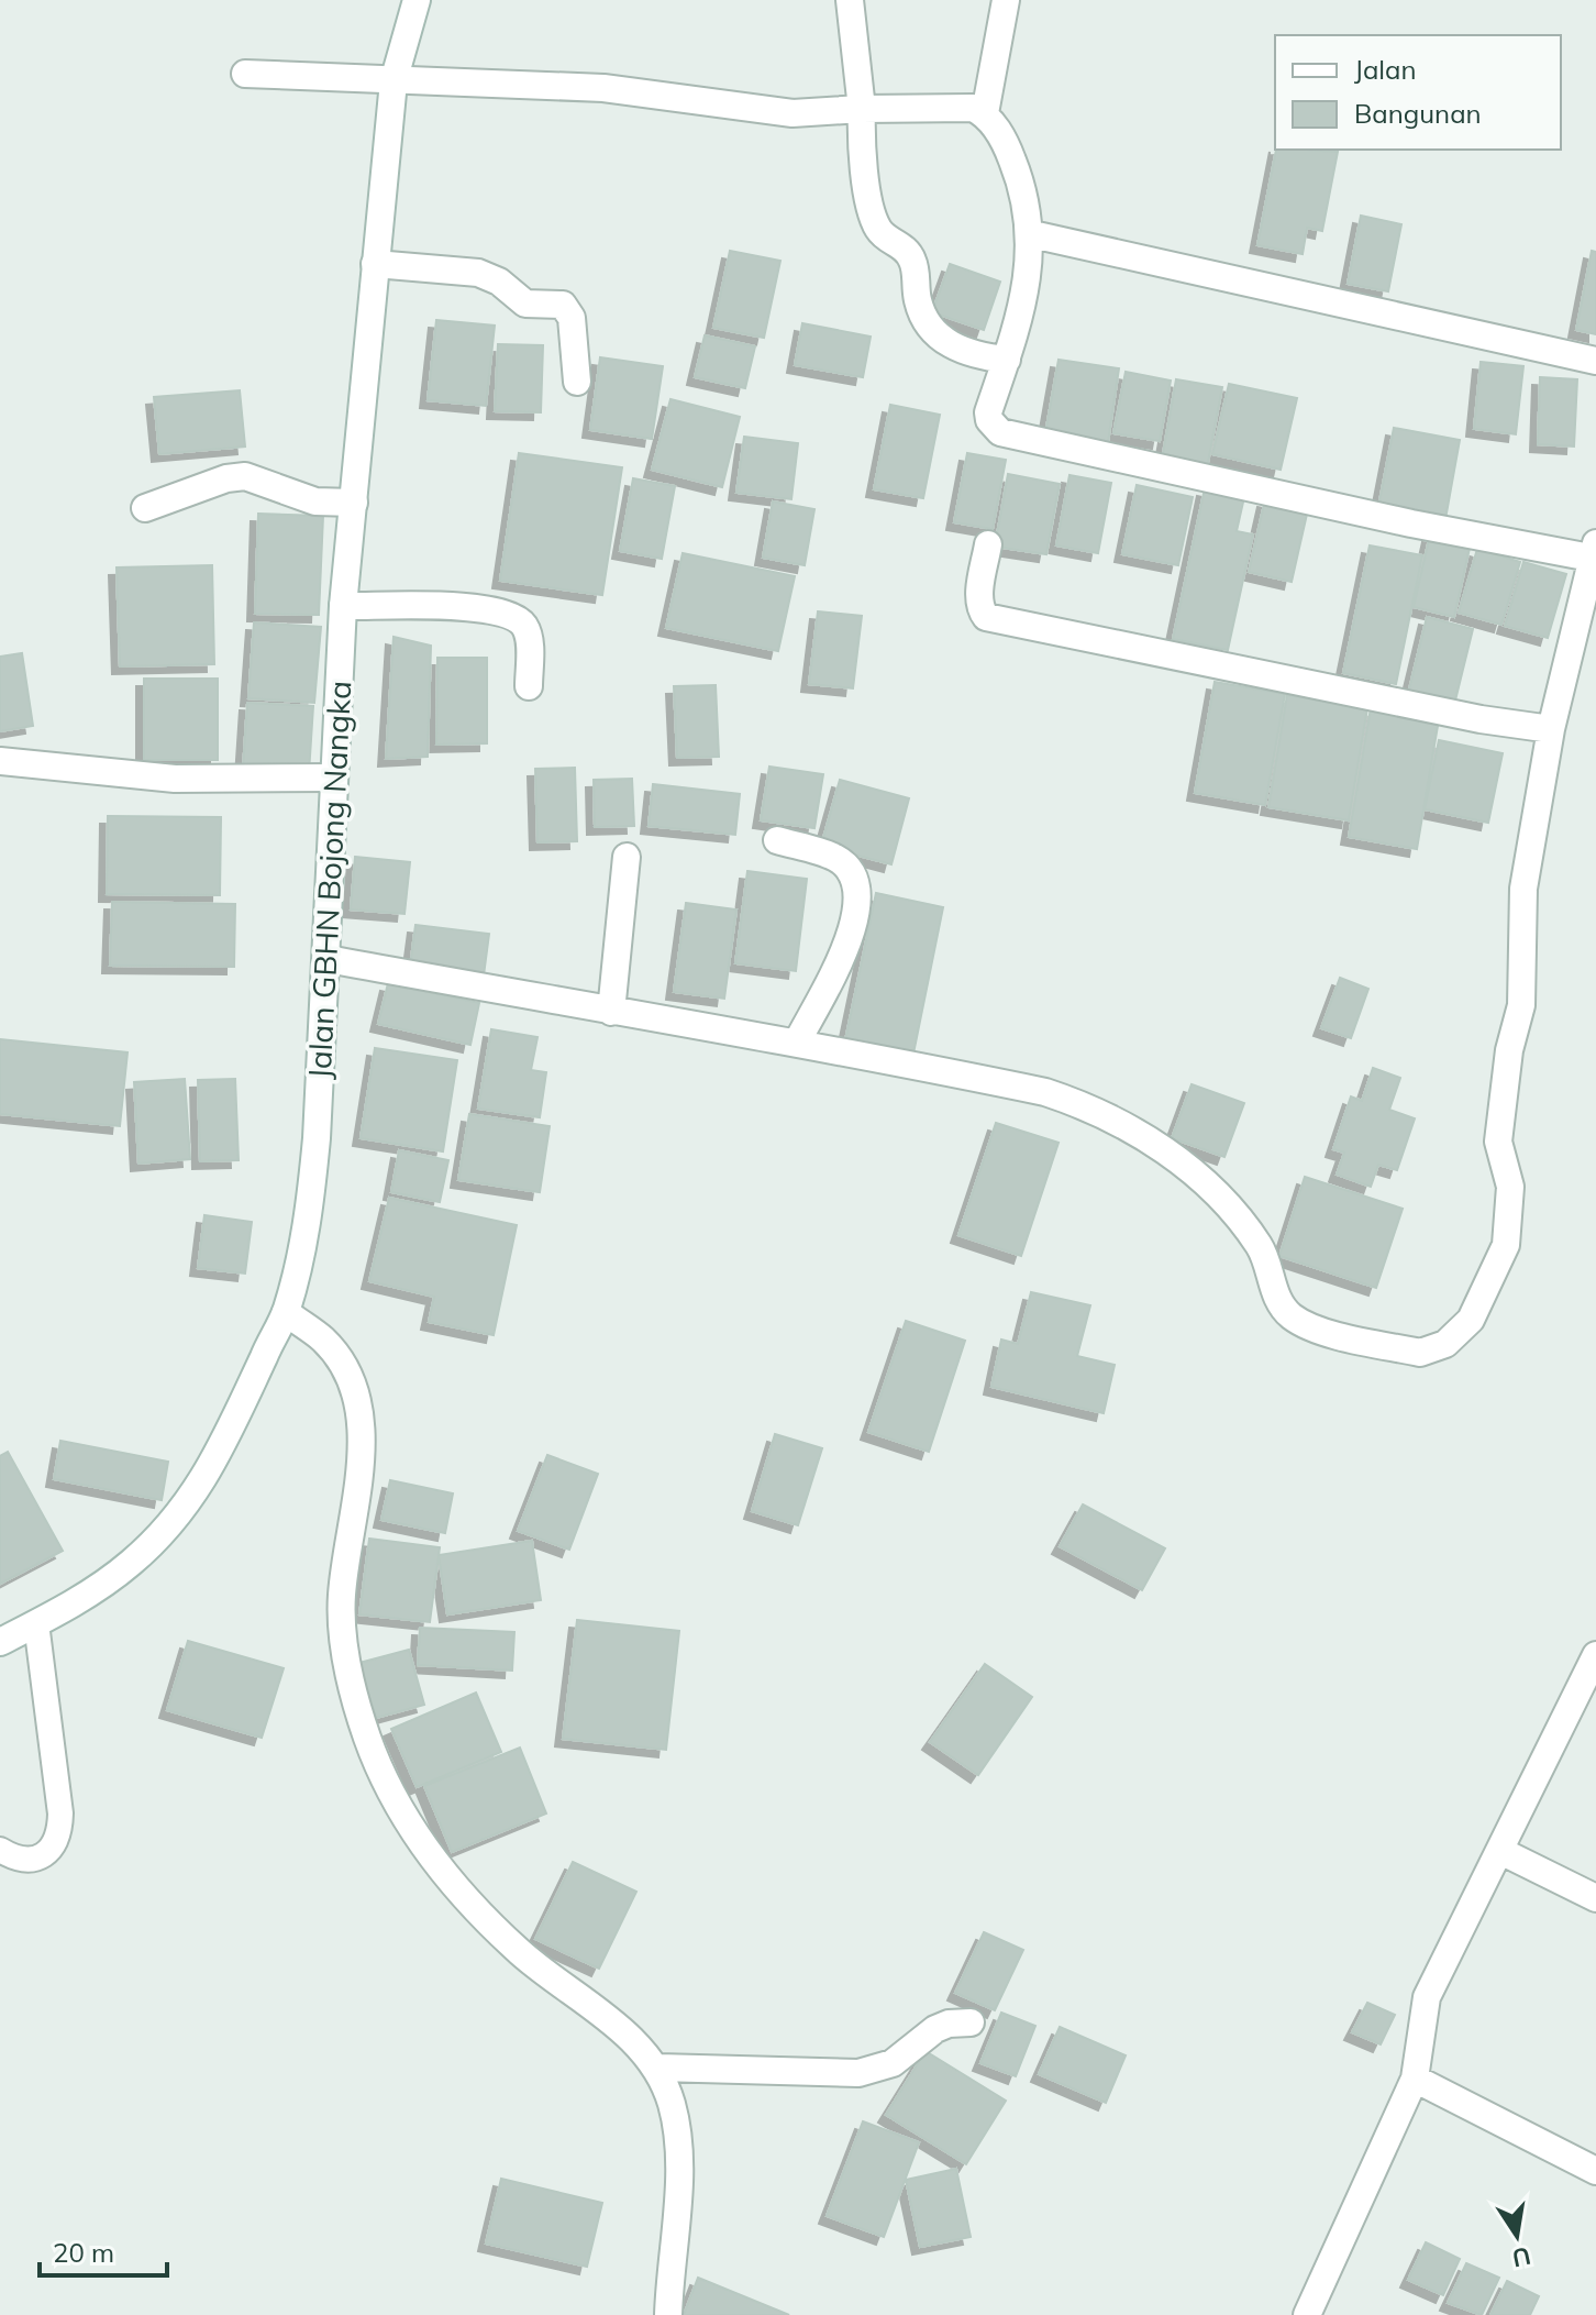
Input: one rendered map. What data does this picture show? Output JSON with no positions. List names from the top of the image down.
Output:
{
  "streets": {
    "street": ["Jalan GBHN Bojong Nangka"]
  },
  "legend": ["Jalan", "Bangunan"],
  "scale_bar": "20 m",
  "north": "bottom"
}
